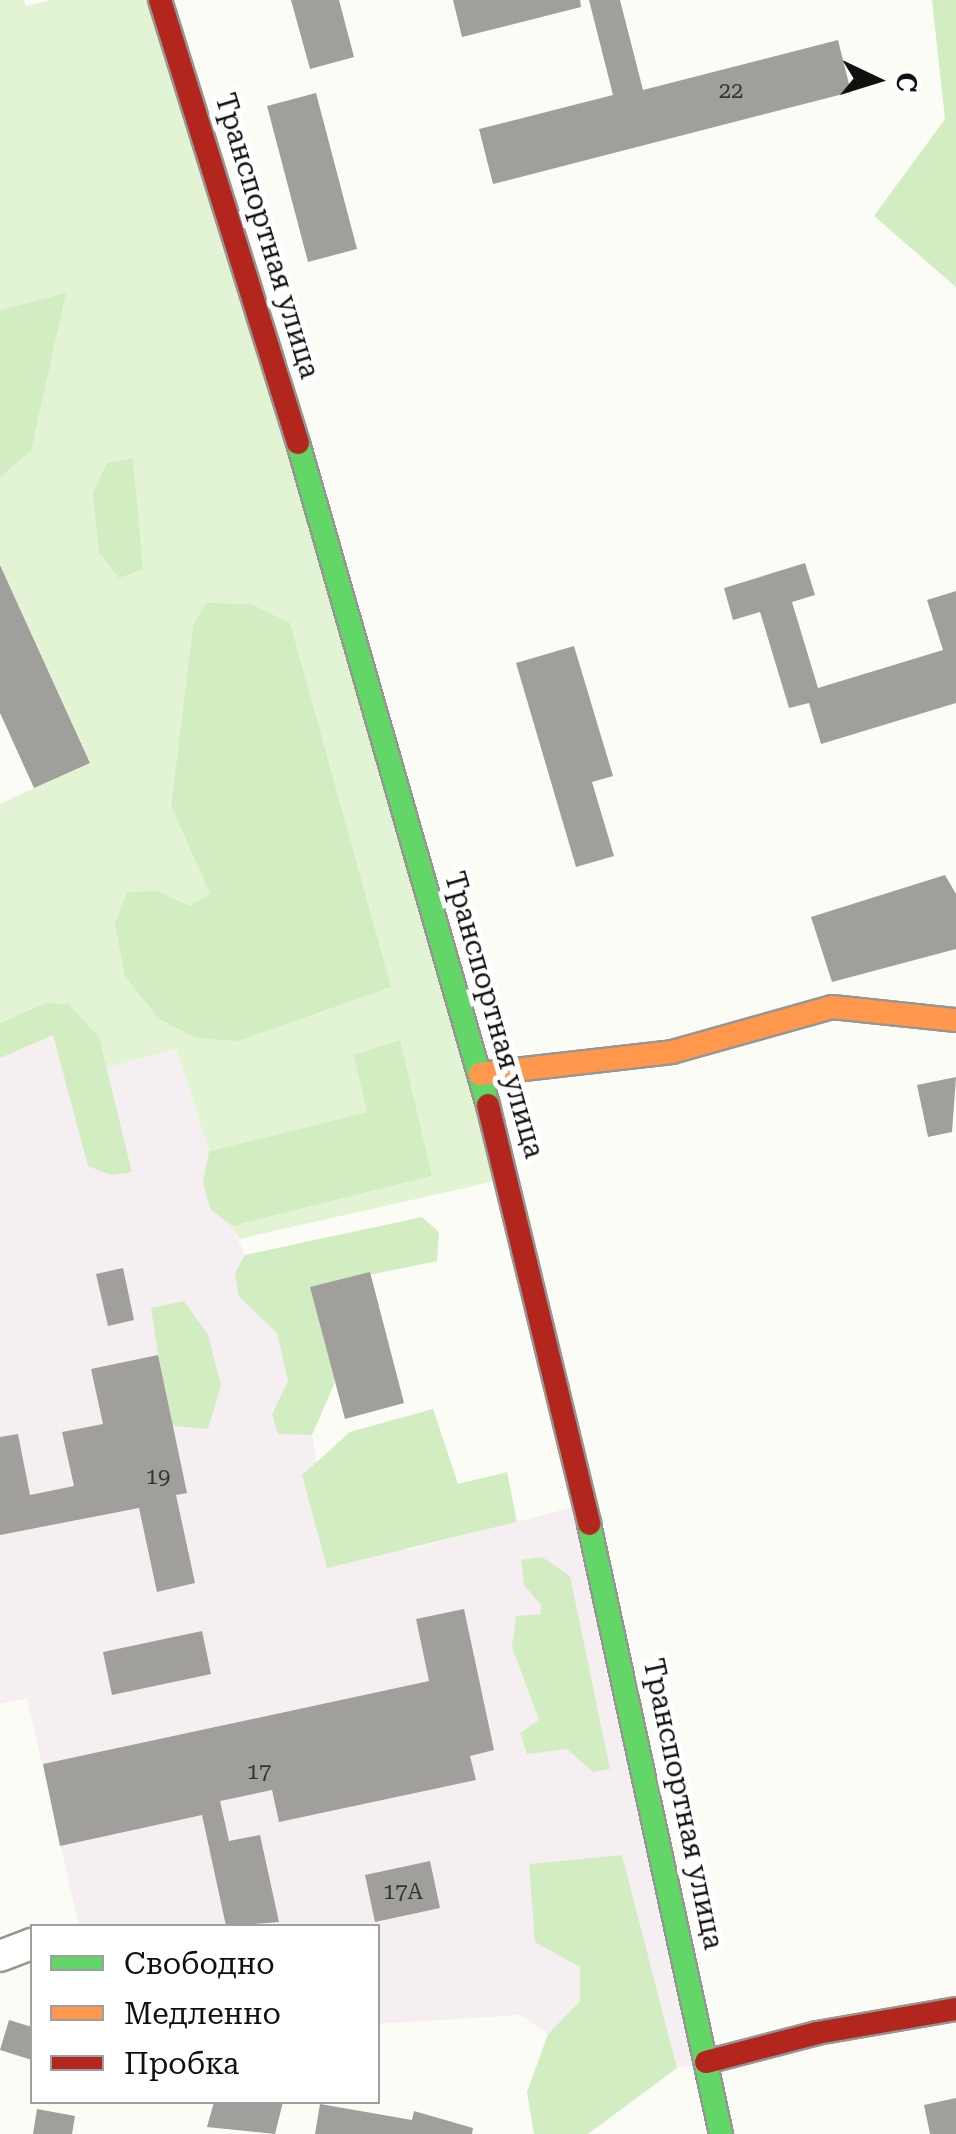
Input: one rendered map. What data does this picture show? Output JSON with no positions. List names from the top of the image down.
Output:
{
  "streets": {
    "main road": ["Транспортная улица"]
  },
  "house_numbers": [
    "22",
    "19",
    "17",
    "17А"
  ],
  "legend": ["Свободно", "Медленно", "Пробка"],
  "north": "right"
}
